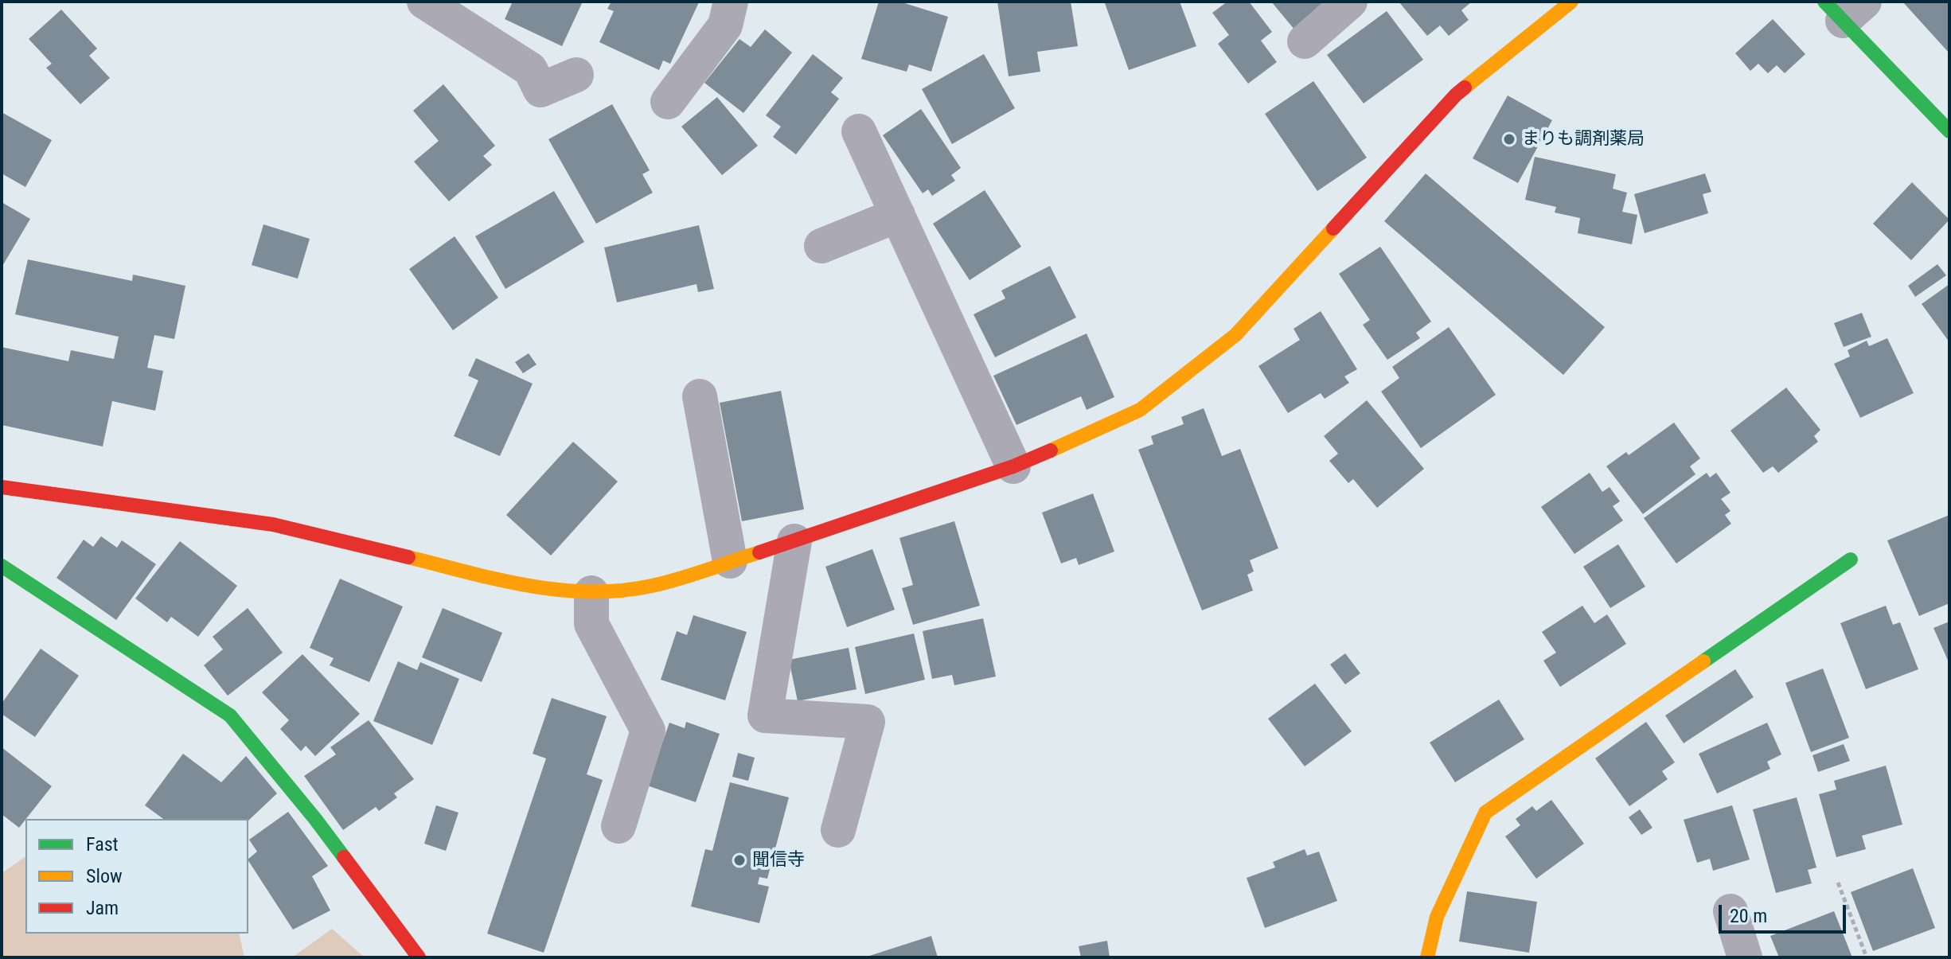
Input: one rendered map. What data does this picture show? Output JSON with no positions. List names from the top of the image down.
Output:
{
  "places": ["まりも調剤薬局", "聞信寺"],
  "legend": ["Fast", "Slow", "Jam"],
  "scale_bar": "20 m"
}
